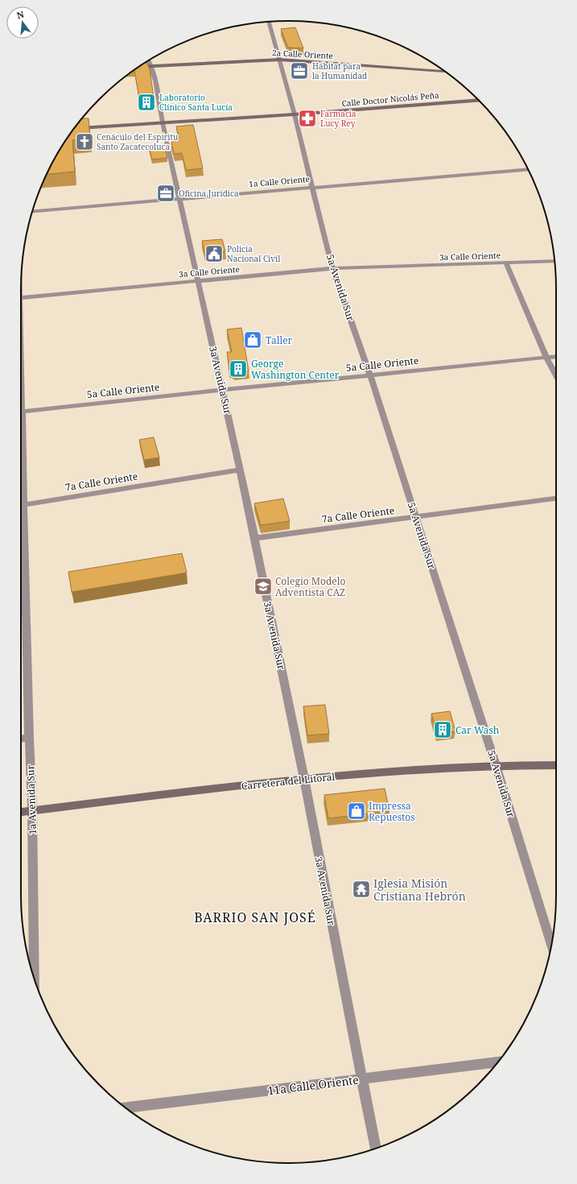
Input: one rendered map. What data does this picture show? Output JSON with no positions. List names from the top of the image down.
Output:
{
  "streets": {
    "main road": ["2a Calle Oriente", "Calle Doctor Nicolás Peña", "Carretera del Litoral"],
    "street": [
      "1a Calle Oriente",
      "3a Calle Oriente",
      "5a Avenida Sur",
      "5a Calle Oriente",
      "3a Avenida Sur",
      "7a Calle Oriente",
      "1a Avenida Sur",
      "11a Calle Oriente"
    ]
  },
  "crossings": [
    ["2a Calle Oriente", "5a Avenida Sur"],
    ["2a Calle Oriente", "3a Avenida Sur"],
    ["Calle Doctor Nicolás Peña", "5a Avenida Sur"],
    ["Calle Doctor Nicolás Peña", "3a Avenida Sur"],
    ["1a Calle Oriente", "5a Avenida Sur"],
    ["1a Calle Oriente", "3a Avenida Sur"],
    ["3a Calle Oriente", "5a Avenida Sur"],
    ["3a Calle Oriente", "3a Avenida Sur"],
    ["5a Avenida Sur", "5a Calle Oriente"],
    ["5a Avenida Sur", "7a Calle Oriente"],
    ["5a Avenida Sur", "Carretera del Litoral"],
    ["5a Calle Oriente", "3a Avenida Sur"],
    ["3a Avenida Sur", "7a Calle Oriente"],
    ["3a Avenida Sur", "Carretera del Litoral"],
    ["3a Avenida Sur", "11a Calle Oriente"],
    ["7a Calle Oriente", "1a Avenida Sur"],
    ["Carretera del Litoral", "1a Avenida Sur"]
  ],
  "districts": ["BARRIO SAN JOSÉ"],
  "places": {
    "office": ["Hábitat para la Humanidad", "Oficina Juridica"],
    "building": ["Laboratorio Clínico Santa Lucía", "George Washington Center", "Car Wash"],
    "pharmacy": ["Farmacia Lucy Rey"],
    "church": ["Cenáculo del Espíritu Santo Zacatecoluca"],
    "public building": ["Policia Nacional Civil"],
    "shop": ["Taller", "Impressa Repuestos"],
    "school or university": ["Colegio Modelo Adventista CAZ"],
    "temple": ["Iglesia Misión Cristiana Hebrón"]
  },
  "north": "top"
}
